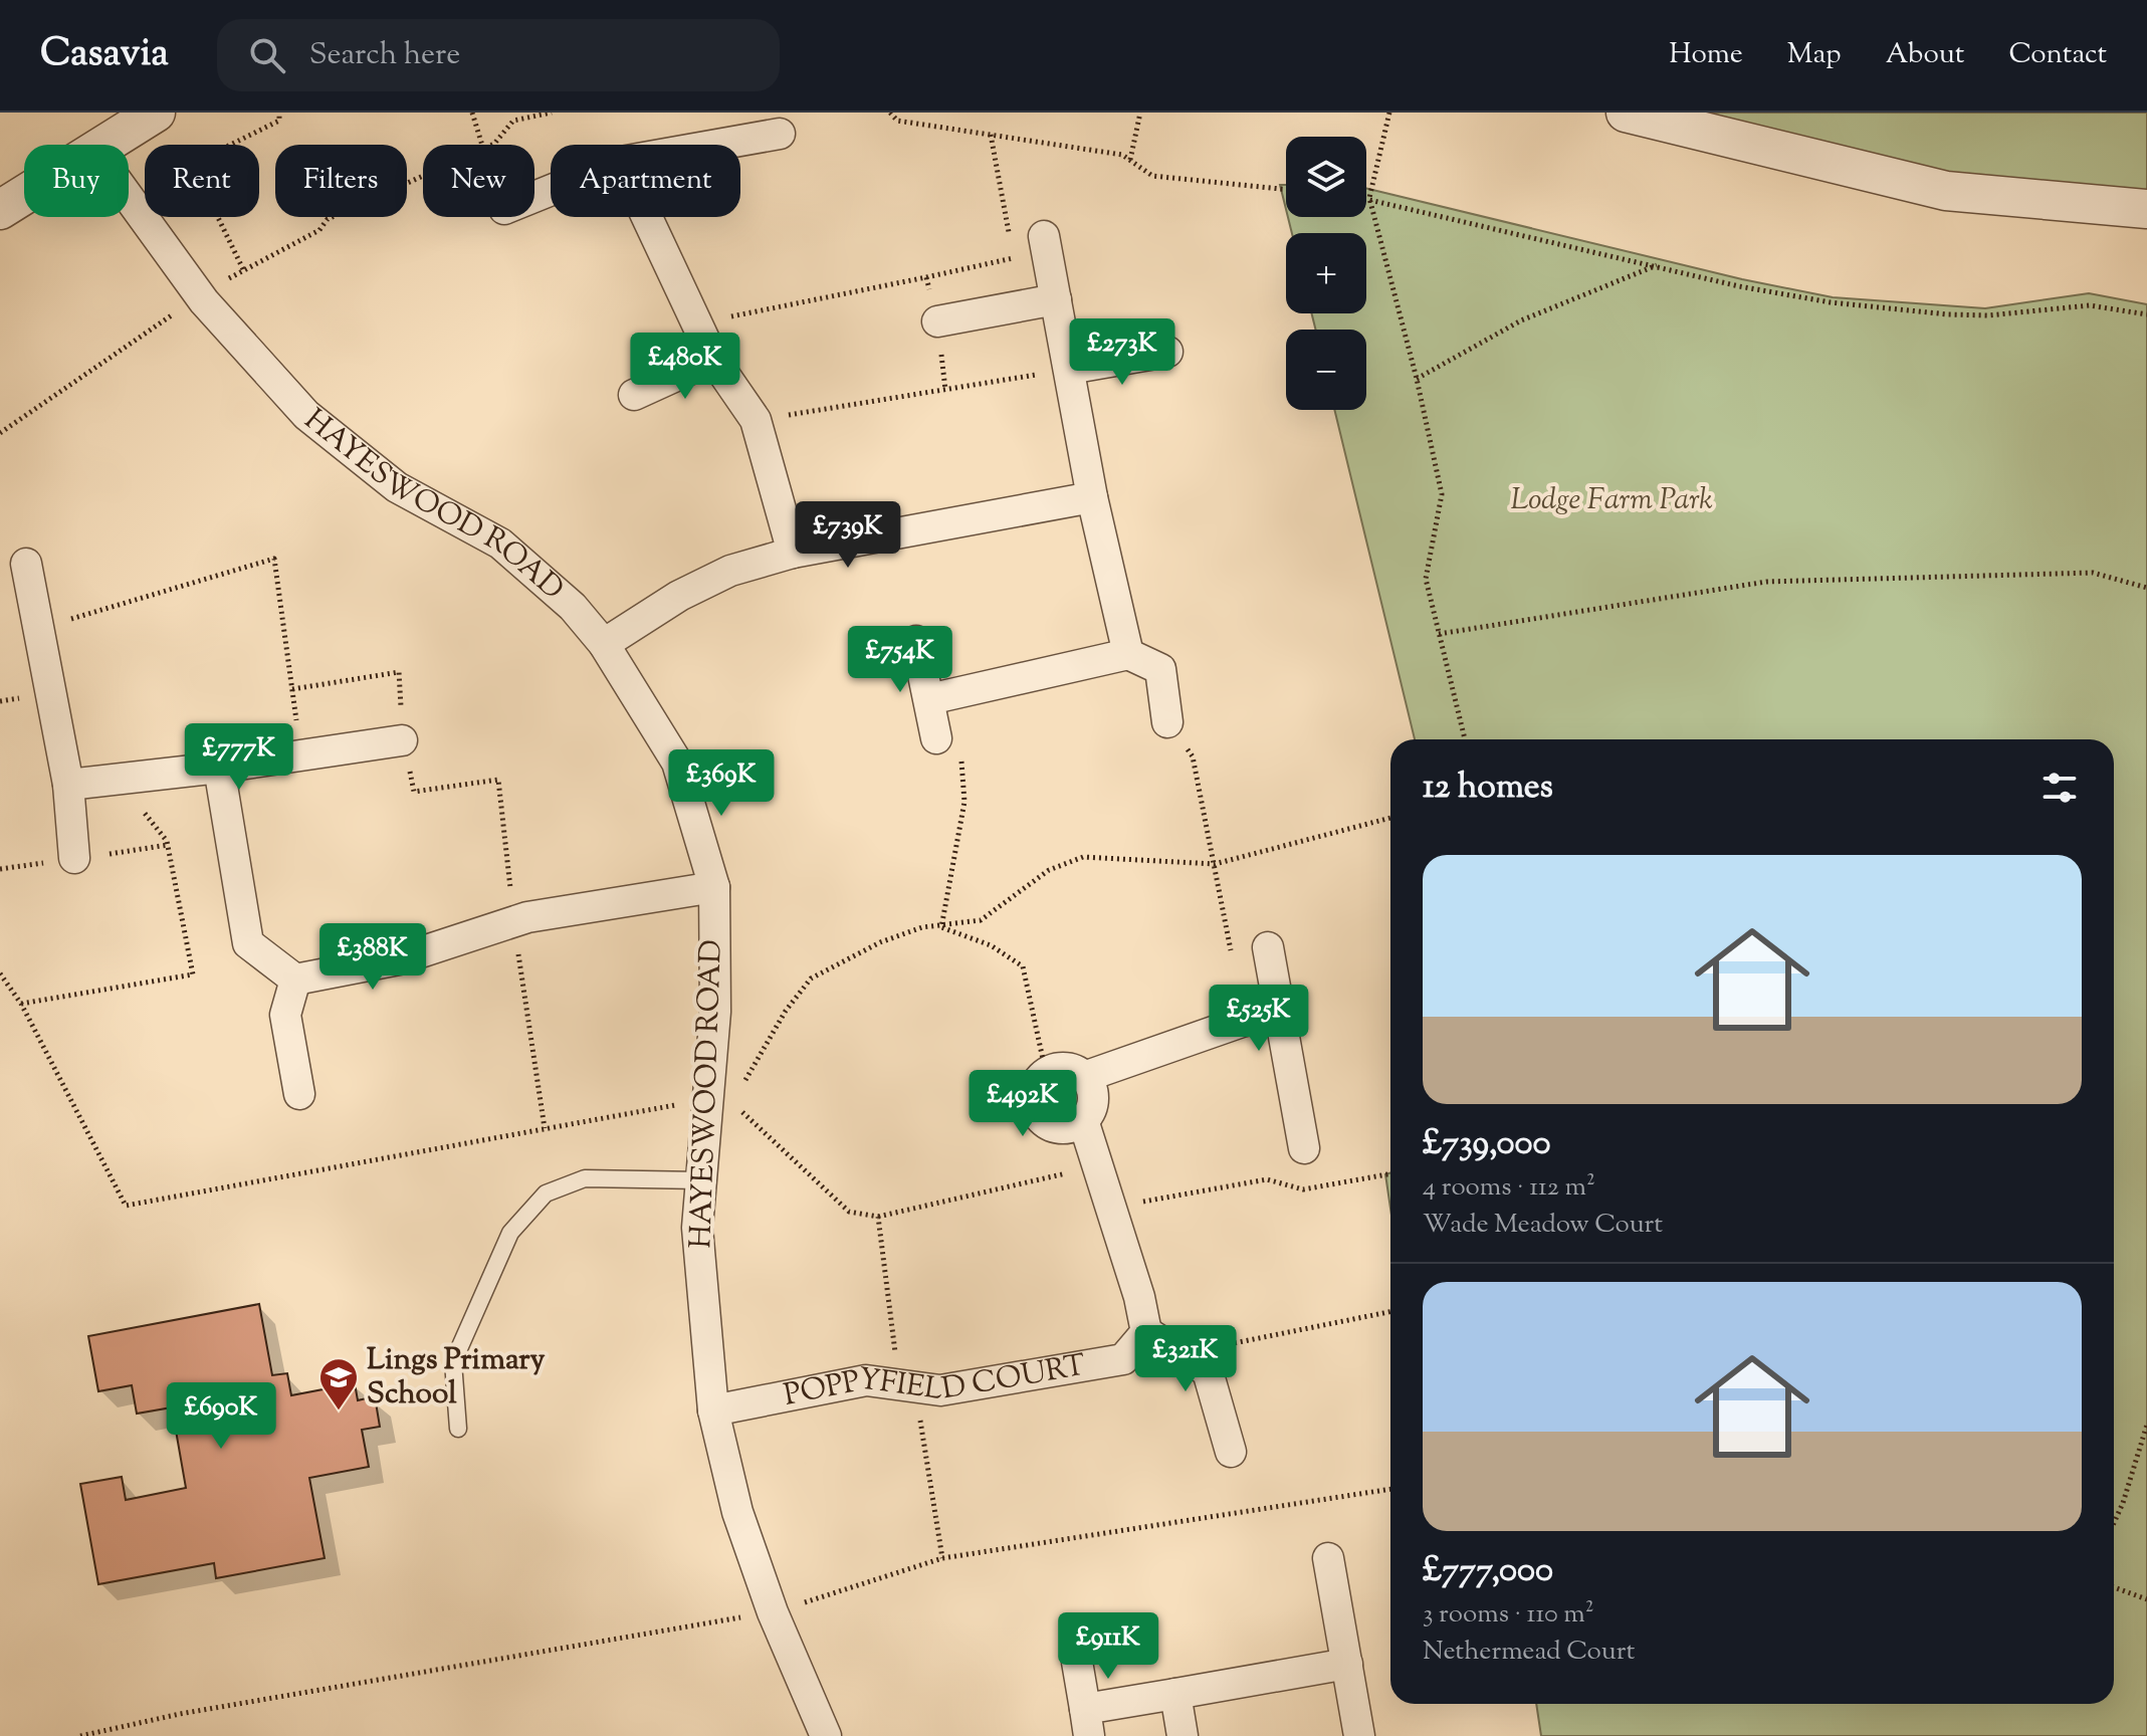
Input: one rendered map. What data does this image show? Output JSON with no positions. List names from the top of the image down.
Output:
{
  "streets": {
    "street": ["HAYESWOOD ROAD", "POPPYFIELD COURT"]
  },
  "crossings": [
    ["HAYESWOOD ROAD", "POPPYFIELD COURT"]
  ],
  "parks": ["Lodge Farm Park"],
  "places": {
    "school or university": ["Lings Primary School"]
  },
  "page": {
    "header": "Casavia",
    "search": "Search here",
    "nav": [
      "Home",
      "Map",
      "About",
      "Contact"
    ],
    "map_buttons": ["+", "−"],
    "chip": [
      "Buy",
      "Rent",
      "Filters",
      "New",
      "Apartment"
    ],
    "price": [
      "£273K",
      "£480K",
      "£739K",
      "£754K",
      "£777K",
      "£369K",
      "£388K",
      "£525K",
      "£492K",
      "£321K",
      "£690K",
      "£911K"
    ],
    "heading": "12 homes",
    "list": [
      {
        "name": "£739,000",
        "note": "4 rooms · 112 m² · Wade Meadow Court"
      },
      {
        "name": "£777,000",
        "note": "3 rooms · 110 m² · Nethermead Court"
      }
    ]
  }
}
